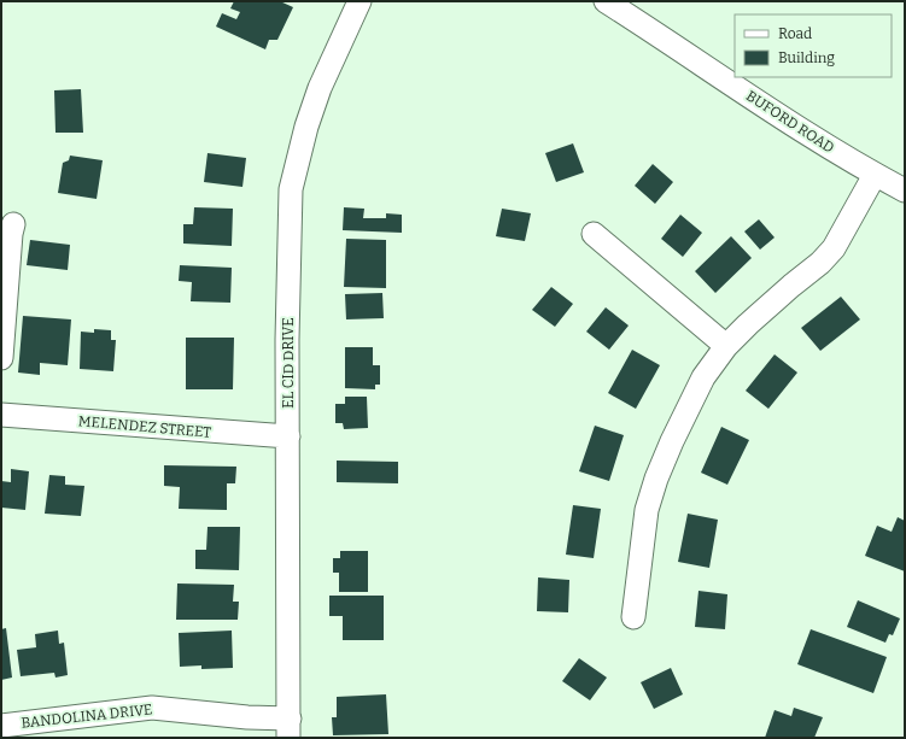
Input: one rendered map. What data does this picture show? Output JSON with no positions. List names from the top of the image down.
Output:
{
  "streets": {
    "street": [
      "BUFORD ROAD",
      "EL CID DRIVE",
      "MELENDEZ STREET",
      "BANDOLINA DRIVE"
    ]
  },
  "crossings": [
    ["EL CID DRIVE", "MELENDEZ STREET"],
    ["EL CID DRIVE", "BANDOLINA DRIVE"]
  ],
  "legend": ["Road", "Building"]
}
